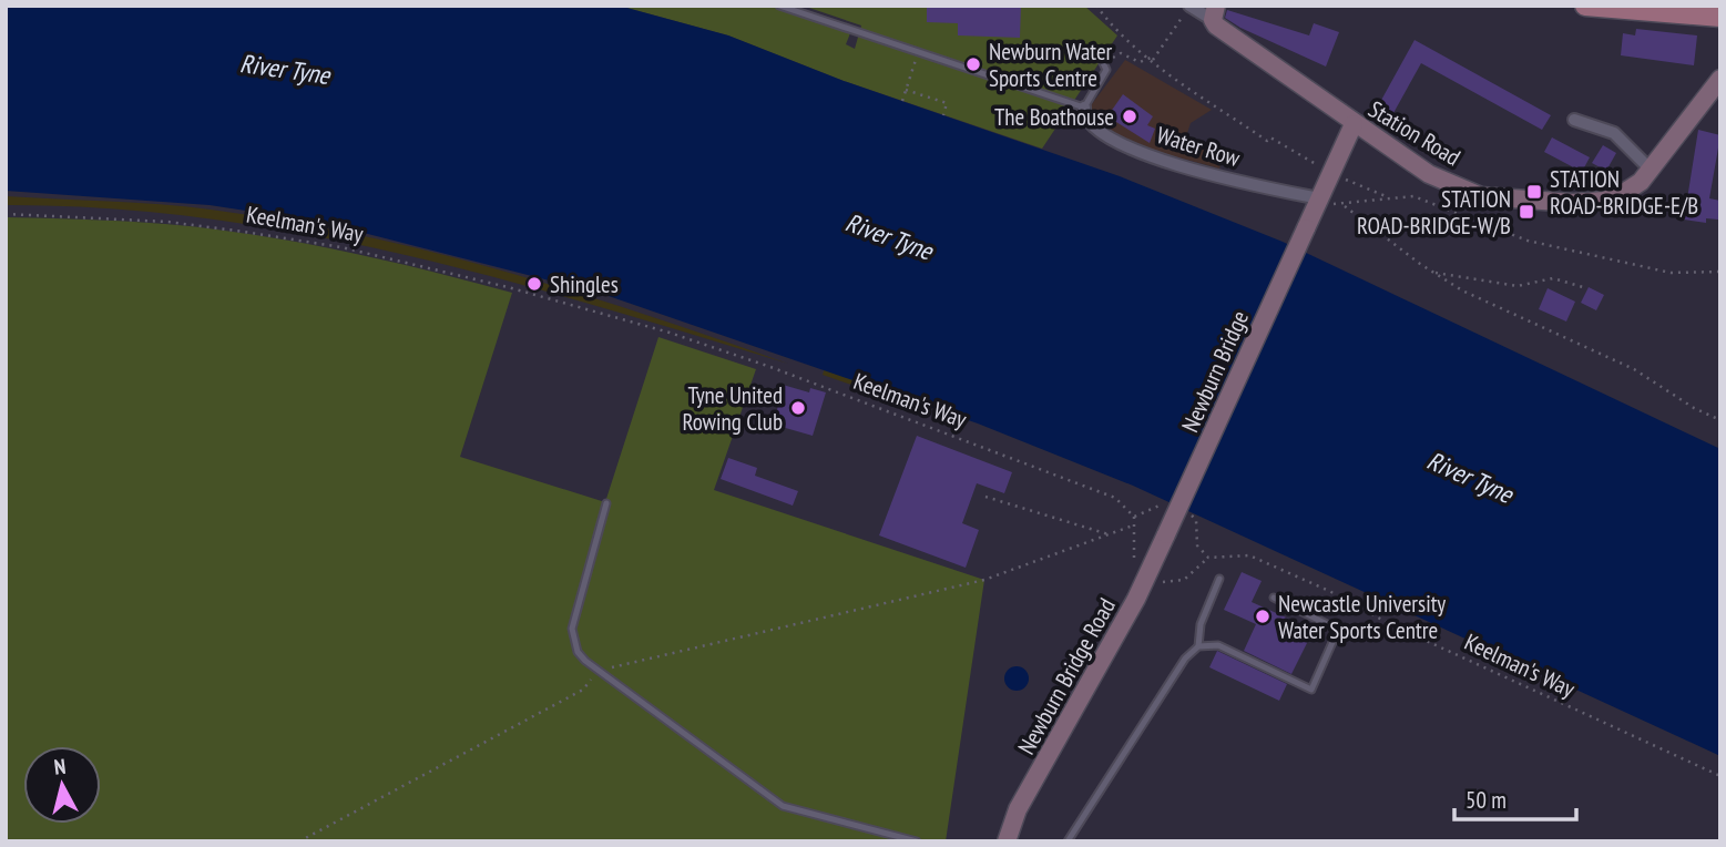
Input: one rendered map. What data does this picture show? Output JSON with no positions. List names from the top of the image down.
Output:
{
  "streets": {
    "street": [
      "Station Road",
      "Water Row",
      "Newburn Bridge",
      "Newburn Bridge Road"
    ],
    "path": ["Keelman's Way"]
  },
  "crossings": [
    ["Water Row", "Newburn Bridge"],
    ["Newburn Bridge", "Newburn Bridge Road"]
  ],
  "water": ["River Tyne"],
  "places": {
    "other": [
      "Newburn Water Sports Centre",
      "The Boathouse",
      "Shingles",
      "Tyne United Rowing Club",
      "Newcastle University Water Sports Centre"
    ],
    "transit": ["STATION ROAD-BRIDGE-E/B", "STATION ROAD-BRIDGE-W/B"]
  },
  "scale_bar": "50 m",
  "north": "top"
}
